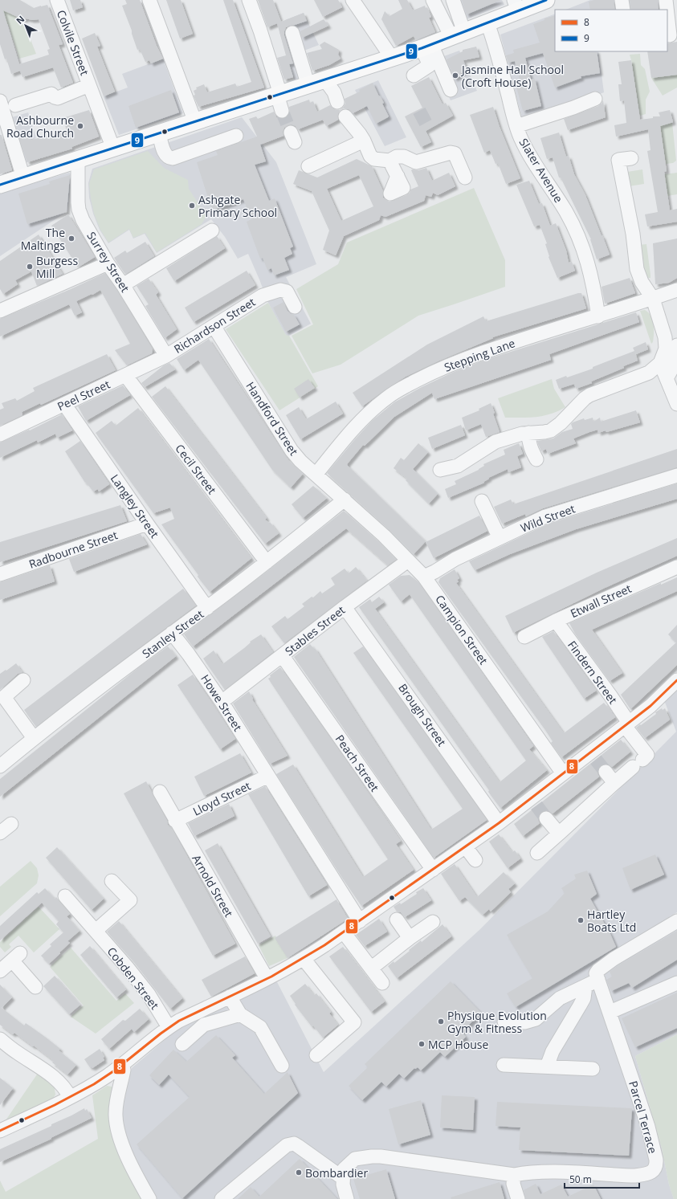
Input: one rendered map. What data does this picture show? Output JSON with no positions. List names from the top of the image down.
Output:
{
  "streets": {
    "street": [
      "Colvile Street",
      "Slater Avenue",
      "Surrey Street",
      "Richardson Street",
      "Stepping Lane",
      "Peel Street",
      "Handford Street",
      "Cecil Street",
      "Langley Street",
      "Wild Street",
      "Radbourne Street",
      "Etwall Street",
      "Campion Street",
      "Stables Street",
      "Stanley Street",
      "Findern Street",
      "Howe Street",
      "Brough Street",
      "Peach Street",
      "Lloyd Street",
      "Arnold Street",
      "Cobden Street",
      "Parcel Terrace"
    ]
  },
  "crossings": [
    ["Slater Avenue", "Stepping Lane"],
    ["Surrey Street", "Richardson Street"],
    ["Surrey Street", "Peel Street"],
    ["Richardson Street", "Peel Street"],
    ["Richardson Street", "Handford Street"],
    ["Stepping Lane", "Handford Street"],
    ["Peel Street", "Cecil Street"],
    ["Peel Street", "Langley Street"],
    ["Handford Street", "Campion Street"],
    ["Handford Street", "Stanley Street"],
    ["Cecil Street", "Stanley Street"],
    ["Langley Street", "Radbourne Street"],
    ["Langley Street", "Stanley Street"],
    ["Wild Street", "Campion Street"],
    ["Etwall Street", "Findern Street"],
    ["Campion Street", "Stables Street"],
    ["Campion Street", "Stanley Street"],
    ["Stables Street", "Howe Street"],
    ["Stables Street", "Brough Street"],
    ["Stables Street", "Peach Street"],
    ["Stanley Street", "Howe Street"],
    ["Howe Street", "Lloyd Street"],
    ["Lloyd Street", "Arnold Street"]
  ],
  "places": [
    "Jasmine Hall School (Croft House)",
    "Ashbourne Road Church",
    "Ashgate Primary School",
    "The Maltings",
    "Burgess Mill",
    "Hartley Boats Ltd",
    "Physique Evolution Gym & Fitness",
    "MCP House",
    "Bombardier"
  ],
  "lines": ["transit line 9", "transit line 8"],
  "legend": ["8", "9"],
  "scale_bar": "50 m",
  "north": "top left"
}
